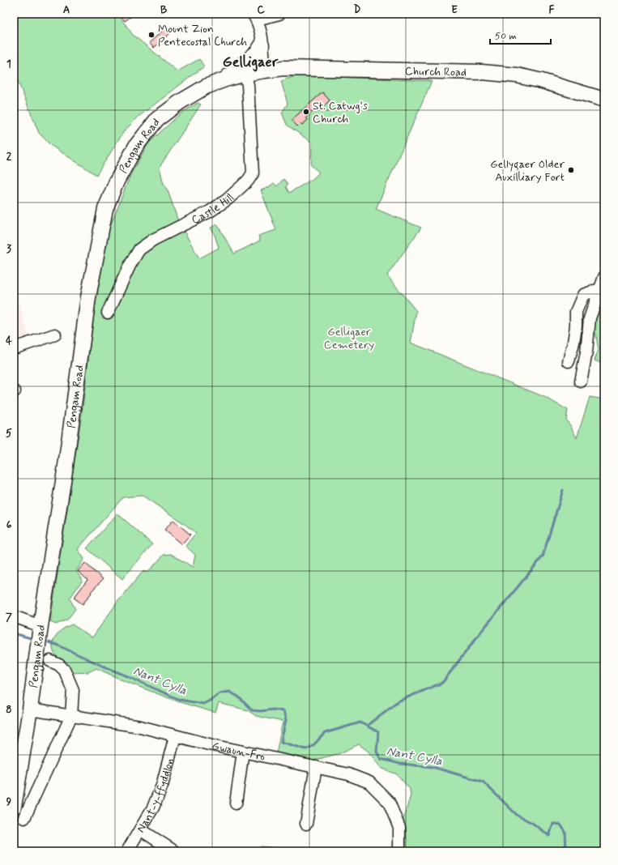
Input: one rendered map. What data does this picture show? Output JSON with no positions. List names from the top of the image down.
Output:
{
  "streets": {
    "main road": ["Church Road", "Pengam Road"],
    "street": ["Castle Hill", "Gwaun-Fro", "Nant-y-ffyddlon"]
  },
  "crossings": [
    ["Church Road", "Pengam Road"],
    ["Pengam Road", "Castle Hill"],
    ["Pengam Road", "Gwaun-Fro"],
    ["Gwaun-Fro", "Nant-y-ffyddlon"]
  ],
  "districts": ["Gelligaer"],
  "water": ["Nant Cylla"],
  "parks": ["Gelligaer Cemetery"],
  "places": ["Mount Zion Pentecostal Church", "St. Catwg's Church", "Gellygaer Older Auxilliary Fort"],
  "scale_bar": "50 m",
  "grid": {
    "columns": [
      "A",
      "B",
      "C",
      "D",
      "E",
      "F"
    ],
    "rows": [
      "1",
      "2",
      "3",
      "4",
      "5",
      "6",
      "7",
      "8",
      "9"
    ]
  }
}
